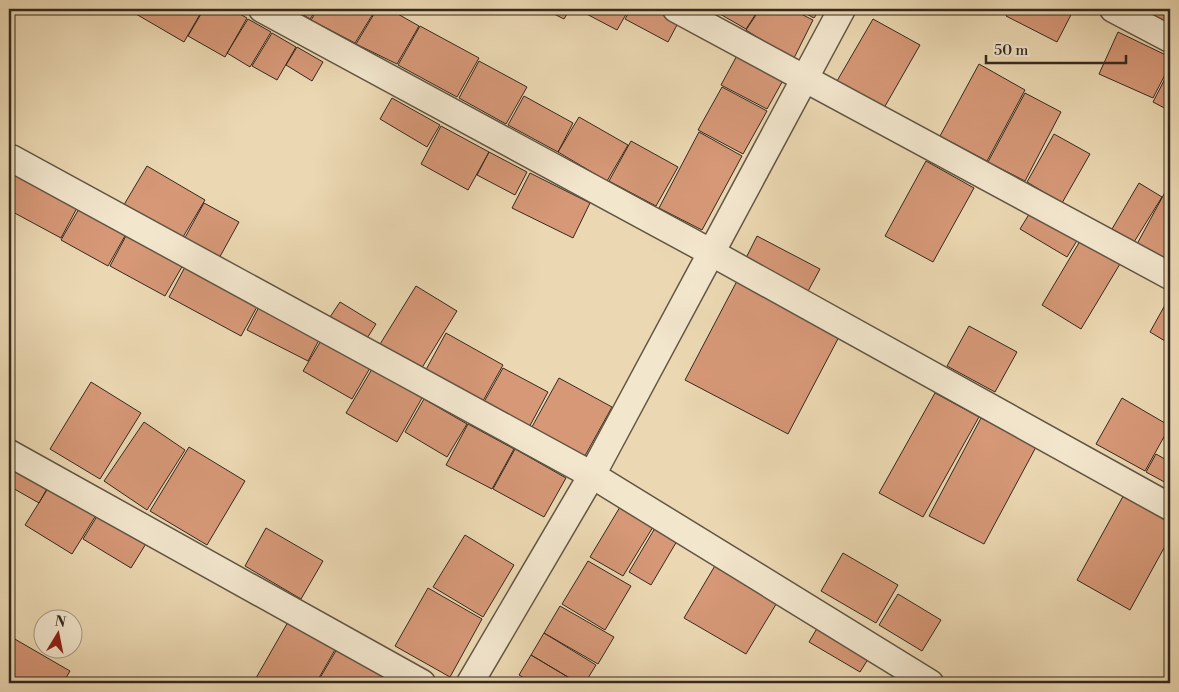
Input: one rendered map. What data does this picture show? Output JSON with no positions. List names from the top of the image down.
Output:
{
  "scale_bar": "50 m",
  "north": "top"
}
